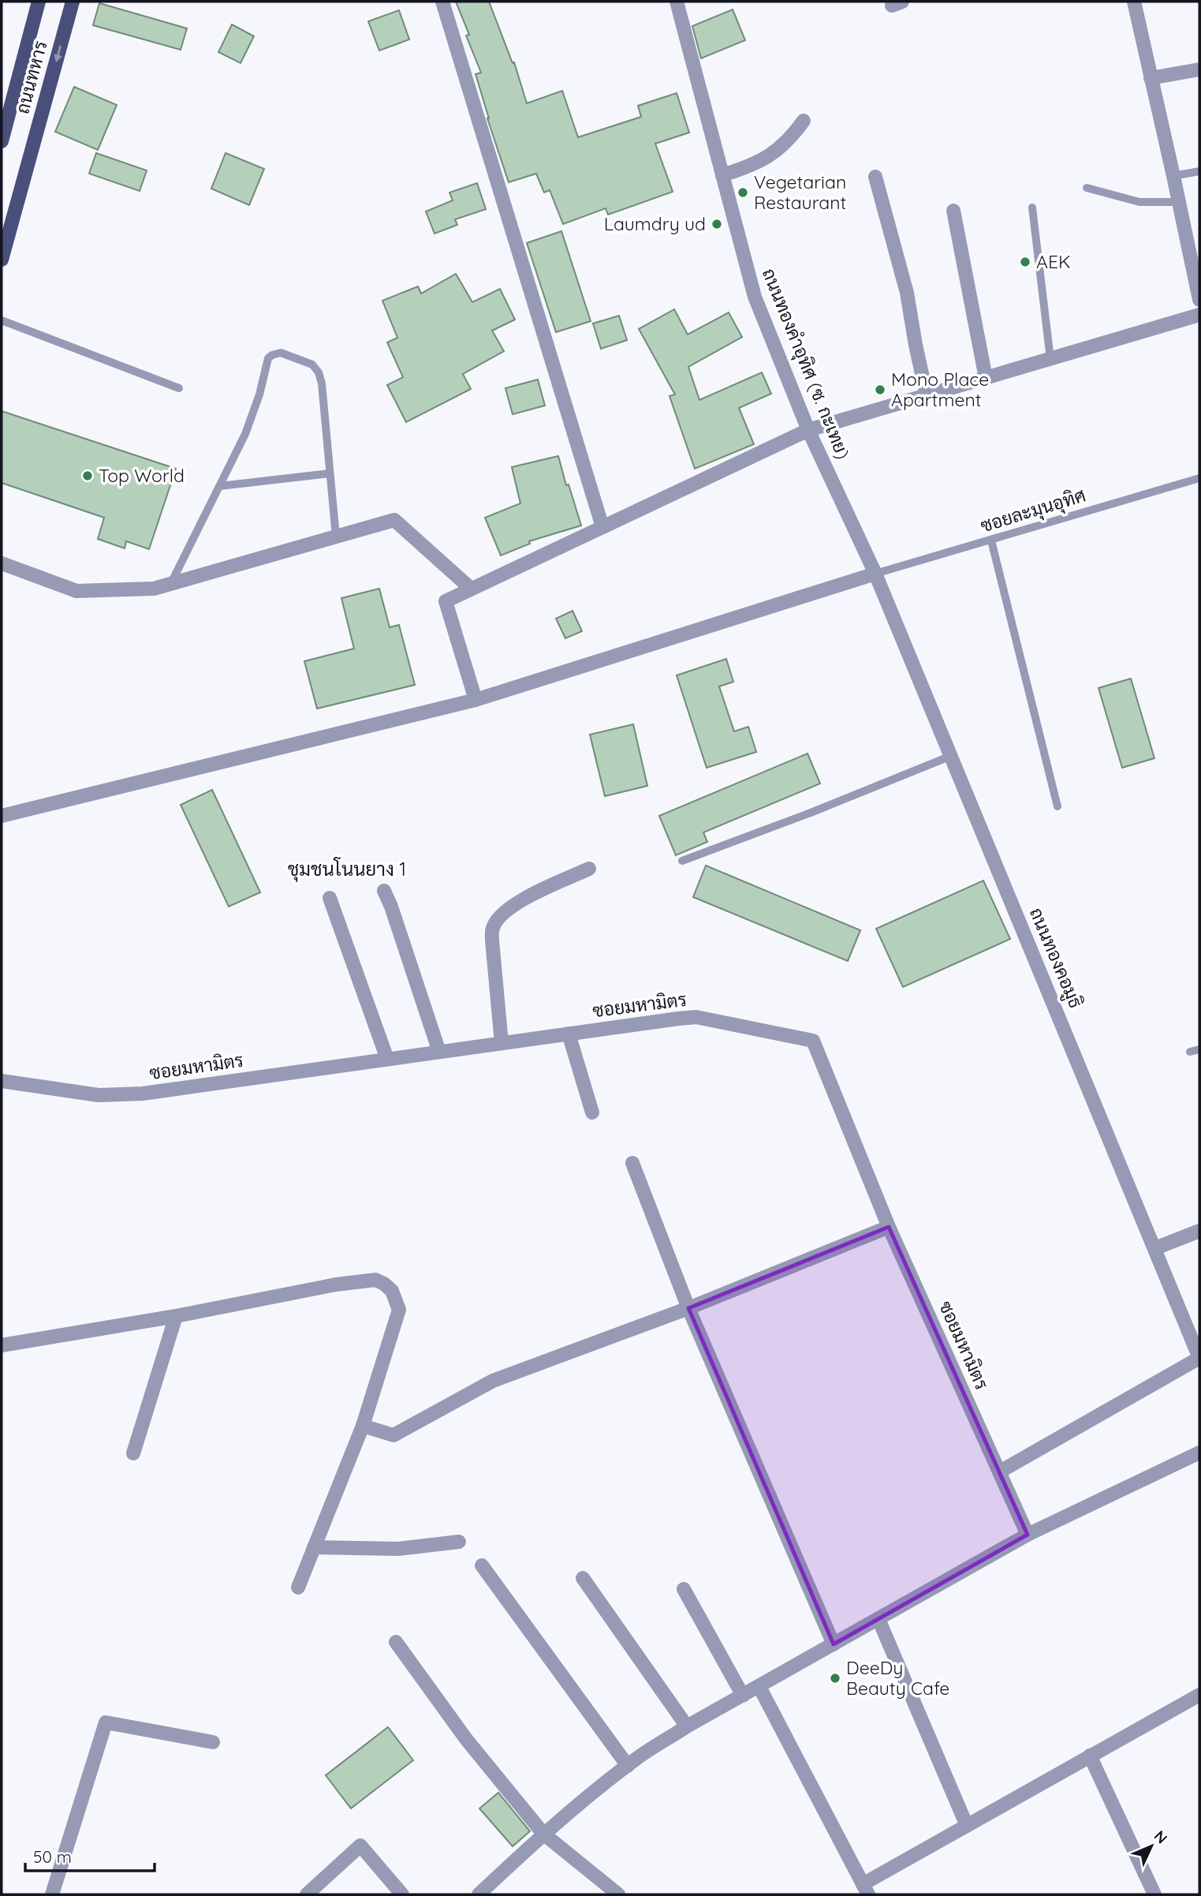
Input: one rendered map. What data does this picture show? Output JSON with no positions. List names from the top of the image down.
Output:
{
  "streets": {
    "main road": ["ถนนทหาร"],
    "street": ["ถนนทองคำอุทิศ (ซ. กะเทย)", "ถนนทองคอมูธิ", "ซอยมหามิตร"],
    "lane": ["ซอยละมุนอุทิศ"]
  },
  "crossings": [
    ["ถนนทองคำอุทิศ (ซ. กะเทย)", "ซอยละมุนอุทิศ"],
    ["ถนนทองคำอุทิศ (ซ. กะเทย)", "ถนนทองคอมูธิ"],
    ["ซอยละมุนอุทิศ", "ถนนทองคอมูธิ"]
  ],
  "districts": ["ชุมชนโนนยาง 1"],
  "places": [
    "Vegetarian Restaurant",
    "Laumdry ud",
    "AEK",
    "Mono Place Apartment",
    "Top World",
    "DeeDy Beauty Cafe"
  ],
  "scale_bar": "50 m",
  "north": "top right"
}
